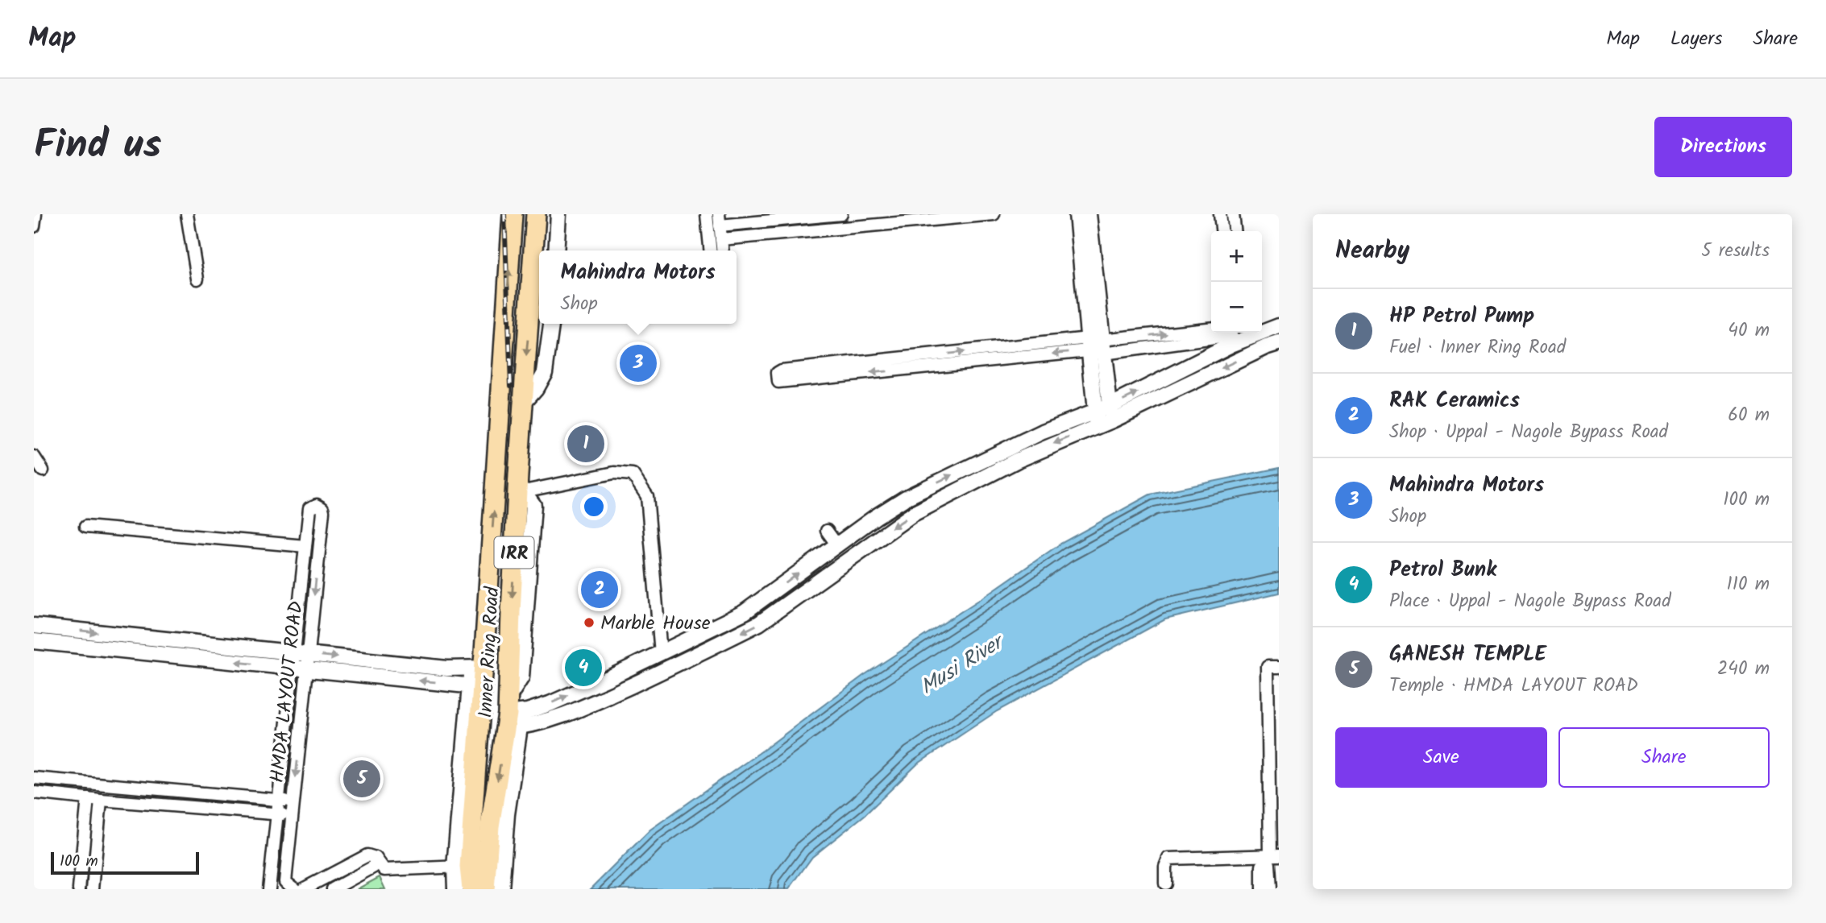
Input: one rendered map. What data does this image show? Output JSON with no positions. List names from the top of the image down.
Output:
{
  "streets": {
    "highway": ["IRR", "Inner Ring Road"],
    "street": ["HMDA LAYOUT ROAD"]
  },
  "water": ["Musi River"],
  "places": ["Marble House"],
  "scale_bar": "100 m",
  "page": {
    "header": "Map",
    "nav": ["Map", "Layers", "Share"],
    "title": "Find us",
    "buttons": [
      "Directions",
      ["Save", "Share"]
    ],
    "heading": ["Nearby", "5 results"],
    "map_buttons": ["+", "−"],
    "popup": ["Mahindra Motors", "Shop"],
    "list": [
      {
        "mark": "1",
        "name": "HP Petrol Pump",
        "note": "Fuel · Inner Ring Road",
        "value": "40 m"
      },
      {
        "mark": "2",
        "name": "RAK Ceramics",
        "note": "Shop · Uppal - Nagole Bypass Road",
        "value": "60 m"
      },
      {
        "mark": "3",
        "name": "Mahindra Motors",
        "note": "Shop",
        "value": "100 m"
      },
      {
        "mark": "4",
        "name": "Petrol Bunk",
        "note": "Place · Uppal - Nagole Bypass Road",
        "value": "110 m"
      },
      {
        "mark": "5",
        "name": "GANESH TEMPLE",
        "note": "Temple · HMDA LAYOUT ROAD",
        "value": "240 m"
      }
    ],
    "pins": [
      "3",
      "1",
      "2",
      "4",
      "5"
    ],
    "scale": "100 m"
  }
}
